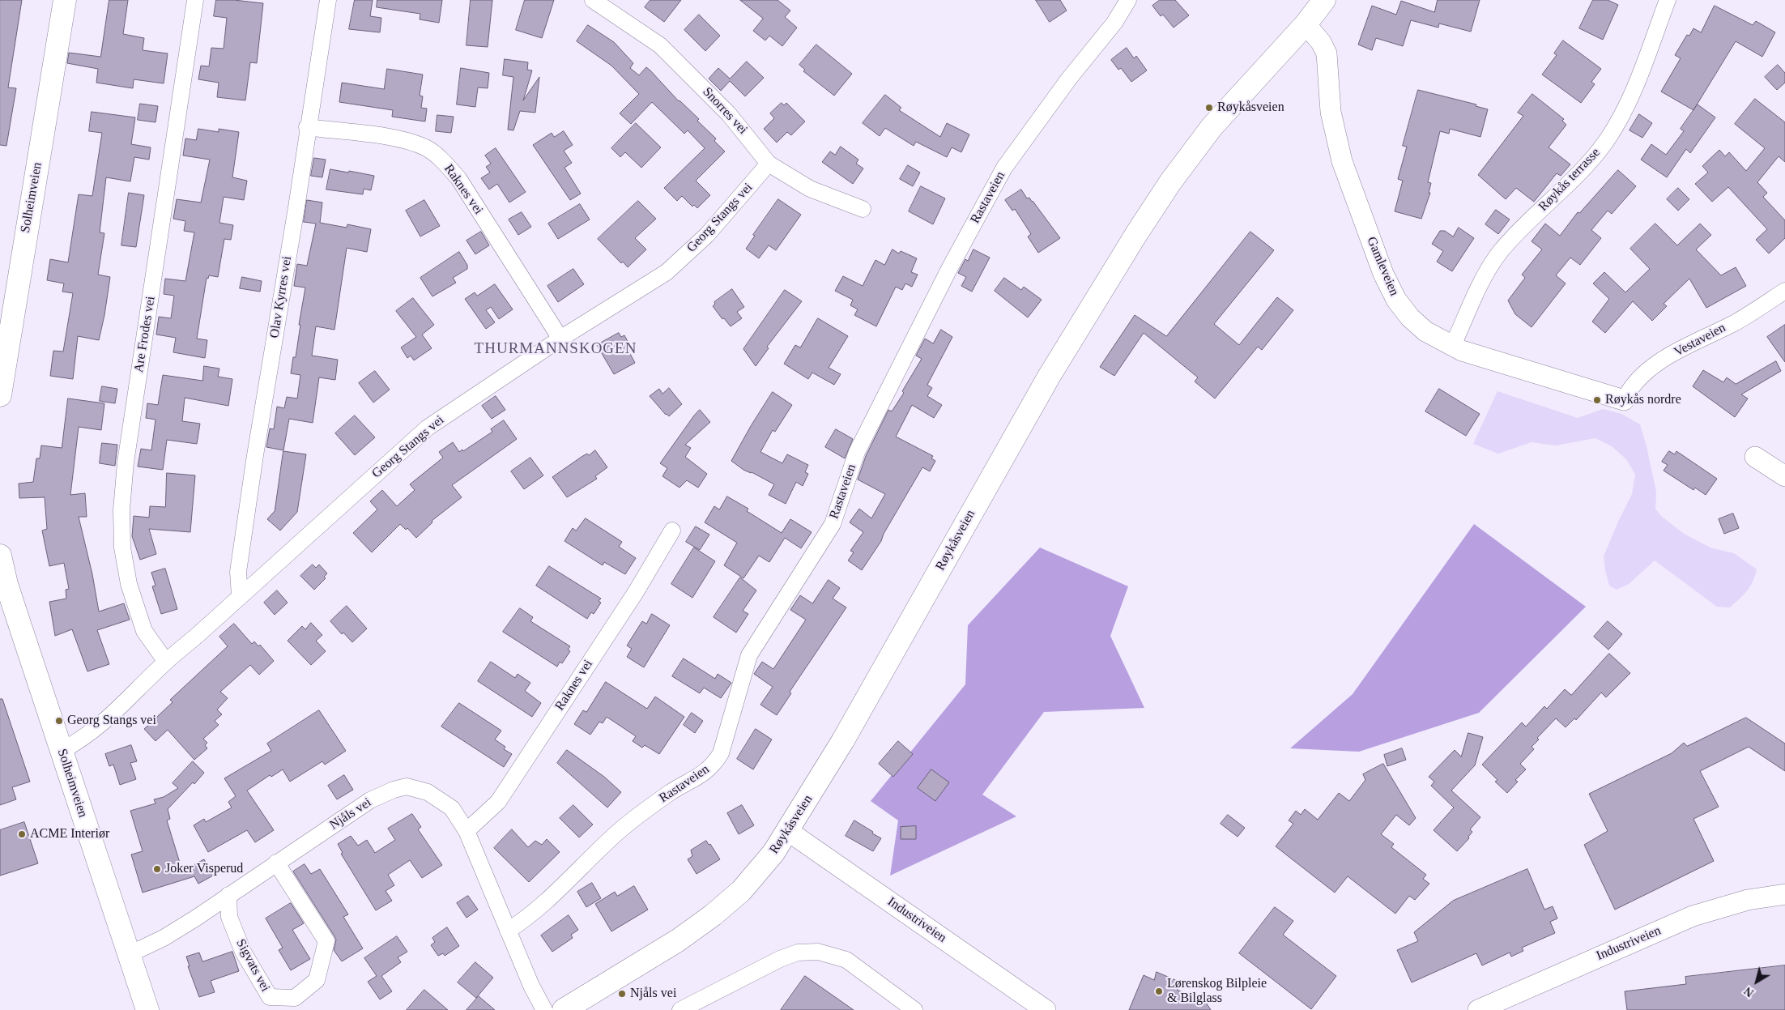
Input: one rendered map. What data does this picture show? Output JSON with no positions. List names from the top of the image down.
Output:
{
  "streets": {
    "main road": ["Solheimveien", "Røykåsveien"],
    "street": [
      "Snorres vei",
      "Røykås terrasse",
      "Raknes vei",
      "Rastaveien",
      "Georg Stangs vei",
      "Gamleveien",
      "Olav Kyrres vei",
      "Are Frodes vei",
      "Vestaveien",
      "Njåls vei",
      "Industriveien",
      "Sigvats vei"
    ]
  },
  "crossings": [
    ["Snorres vei", "Georg Stangs vei"],
    ["Røykås terrasse", "Gamleveien"],
    ["Raknes vei", "Georg Stangs vei"],
    ["Raknes vei", "Olav Kyrres vei"],
    ["Raknes vei", "Njåls vei"],
    ["Solheimveien", "Georg Stangs vei"],
    ["Solheimveien", "Njåls vei"],
    ["Rastaveien", "Njåls vei"],
    ["Georg Stangs vei", "Olav Kyrres vei"],
    ["Georg Stangs vei", "Are Frodes vei"],
    ["Gamleveien", "Vestaveien"],
    ["Gamleveien", "Røykåsveien"],
    ["Røykåsveien", "Industriveien"],
    ["Njåls vei", "Sigvats vei"]
  ],
  "districts": ["THURMANNSKOGEN"],
  "places": [
    "Røykåsveien",
    "Røykås nordre",
    "Georg Stangs vei",
    "ACME Interiør",
    "Joker Visperud",
    "Lørenskog Bilpleie & Bilglass",
    "Njåls vei"
  ],
  "north": "bottom left"
}
